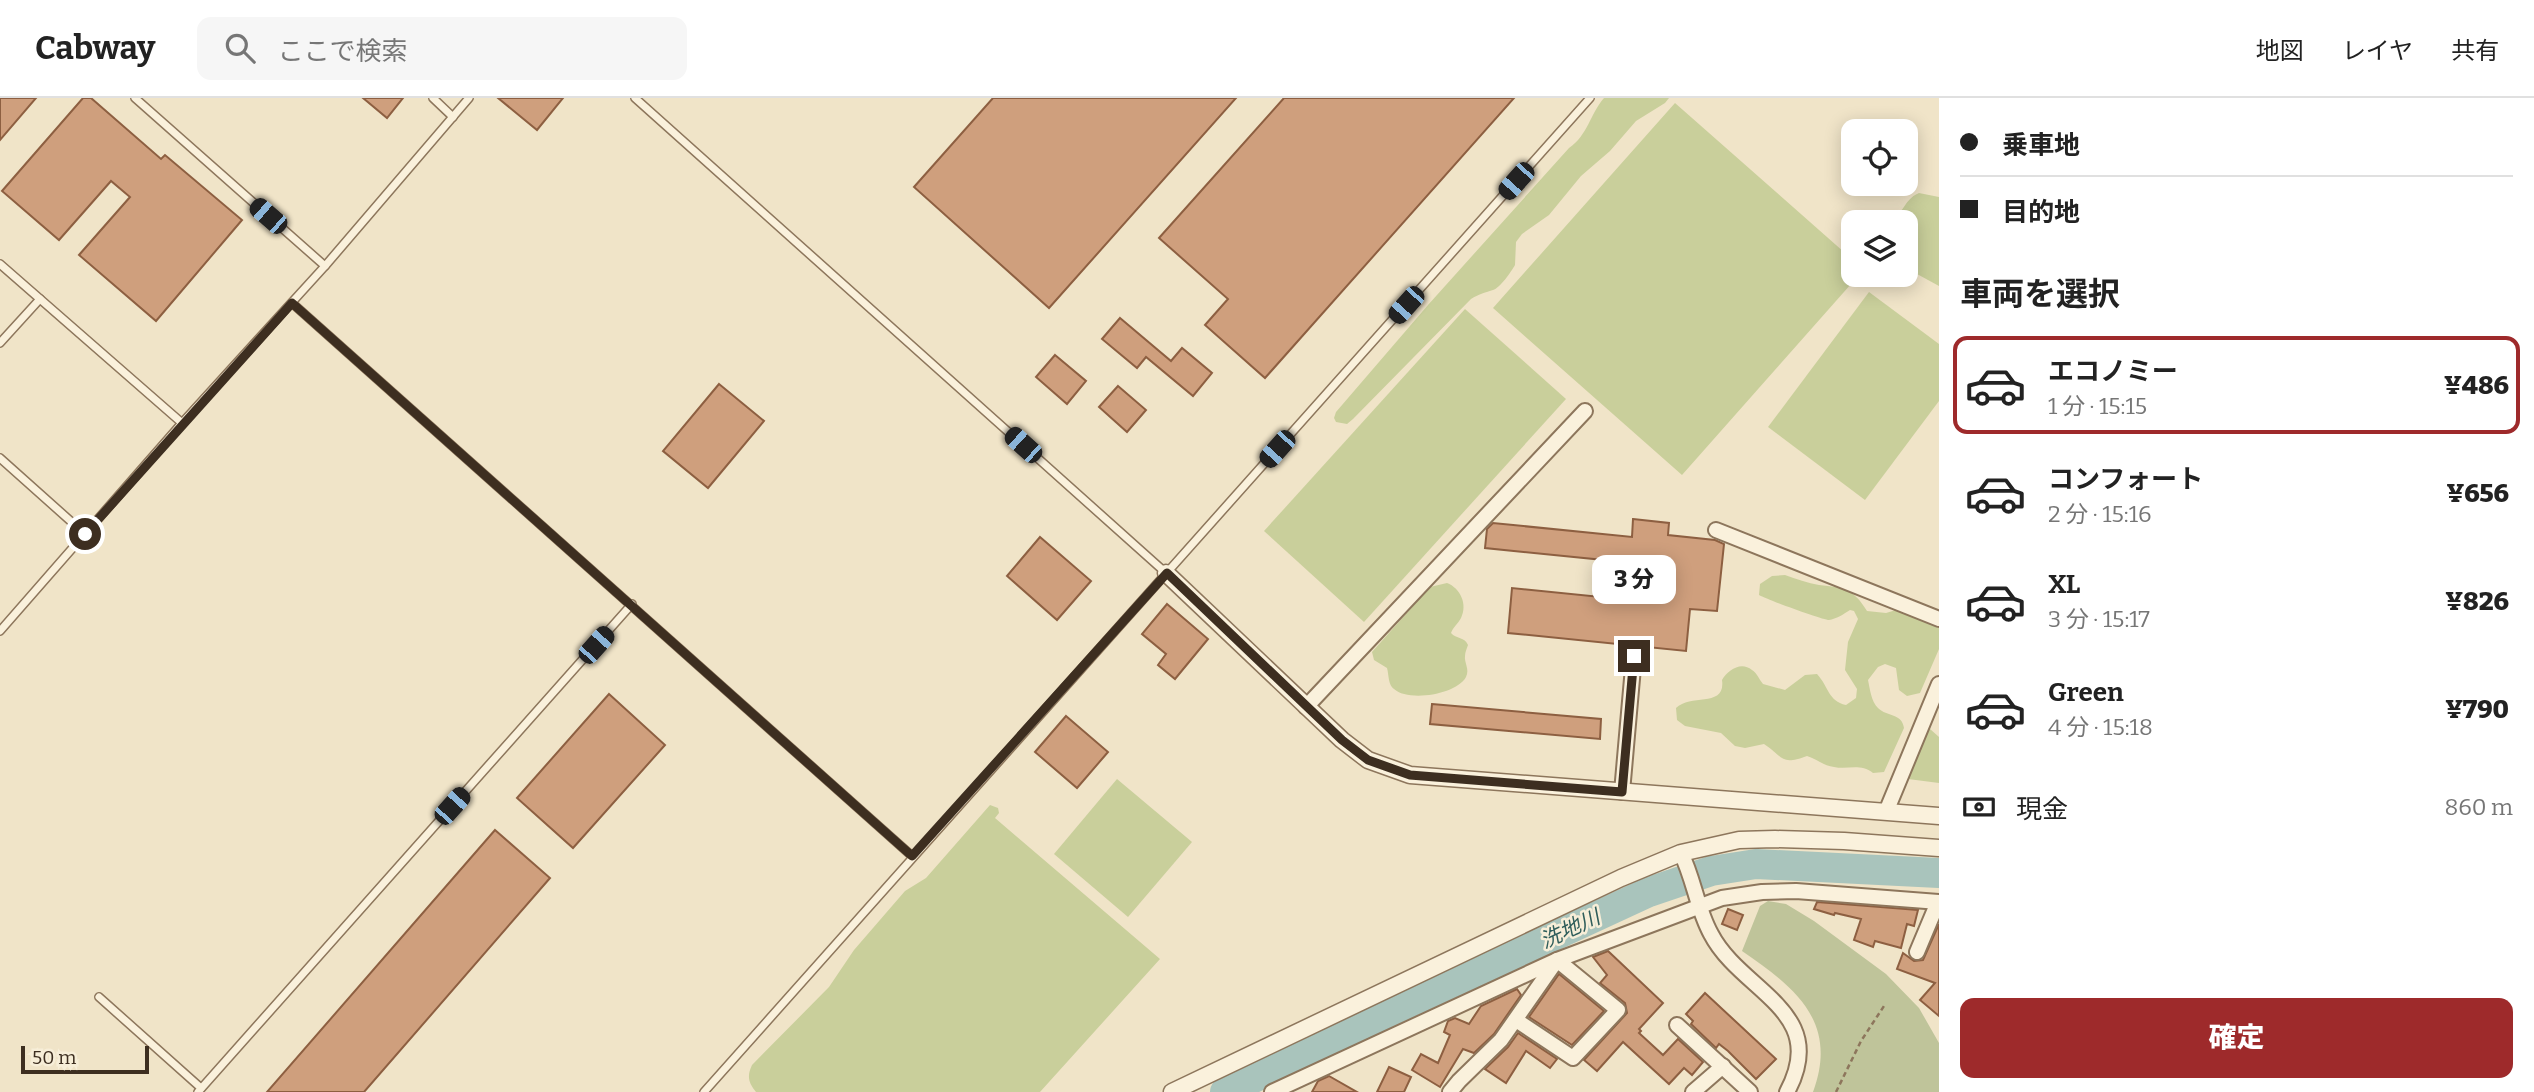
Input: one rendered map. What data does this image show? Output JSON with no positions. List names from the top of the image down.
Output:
{
  "water": ["洗地川"],
  "scale_bar": "50 m",
  "page": {
    "header": "Cabway",
    "search": "ここで検索",
    "nav": ["地図", "レイヤ", "共有"],
    "banner": ["乗車地", "目的地"],
    "heading": "車両を選択",
    "list": [
      {
        "name": "エコノミー",
        "note": "1 分 · 15:15",
        "value": "¥486"
      },
      {
        "name": "コンフォート",
        "note": "2 分 · 15:16",
        "value": "¥656"
      },
      {
        "name": "XL",
        "note": "3 分 · 15:17",
        "value": "¥826"
      },
      {
        "name": "Green",
        "note": "4 分 · 15:18",
        "value": "¥790"
      }
    ],
    "bubble": "3 分",
    "pay": ["現金", "860 m"],
    "buttons": "確定",
    "scale": "50 m"
  }
}
